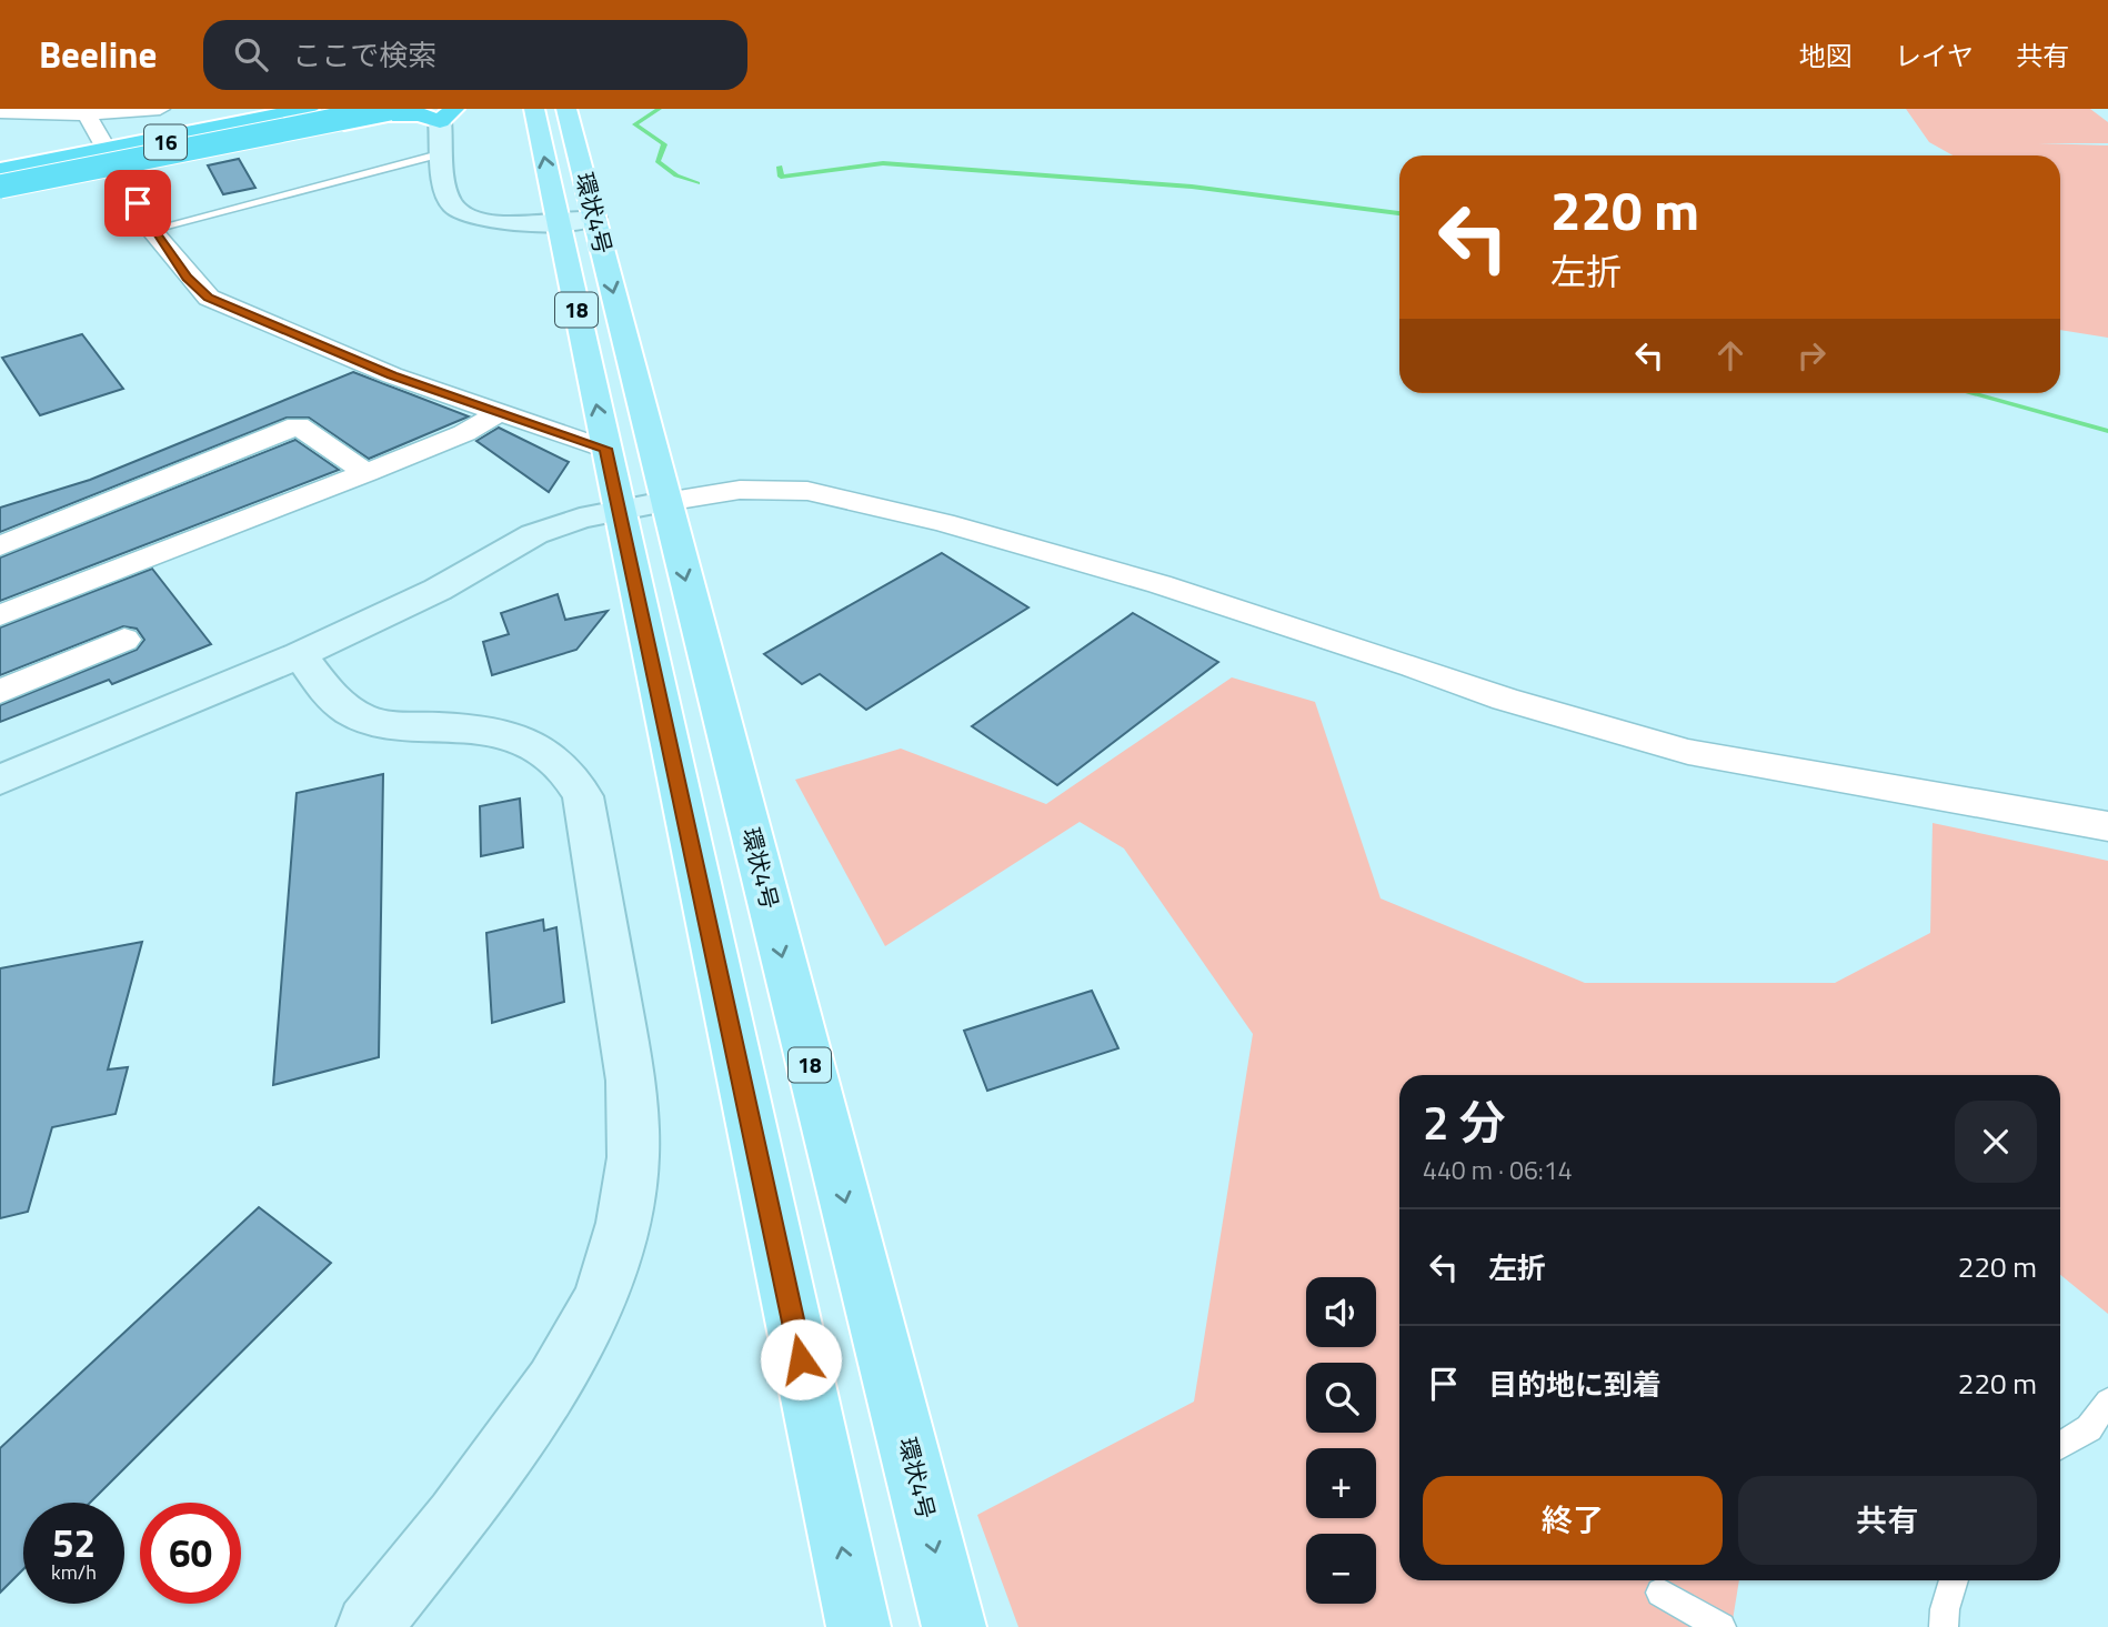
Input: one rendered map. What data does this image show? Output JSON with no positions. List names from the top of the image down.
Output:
{
  "streets": {
    "highway": ["16"],
    "main road": ["環状4号", "18"]
  },
  "page": {
    "header": "Beeline",
    "search": "ここで検索",
    "nav": ["地図", "レイヤ", "共有"],
    "turn": ["220 m", "左折"],
    "heading": ["2 分", "440 m · 06:14"],
    "list": [
      {
        "name": "左折",
        "value": "220 m"
      },
      {
        "name": "目的地に到着",
        "value": "220 m"
      }
    ],
    "map_buttons": ["+", "−"],
    "buttons": ["終了", "共有"],
    "speed": "52 km/h",
    "limit": "60"
  }
}
